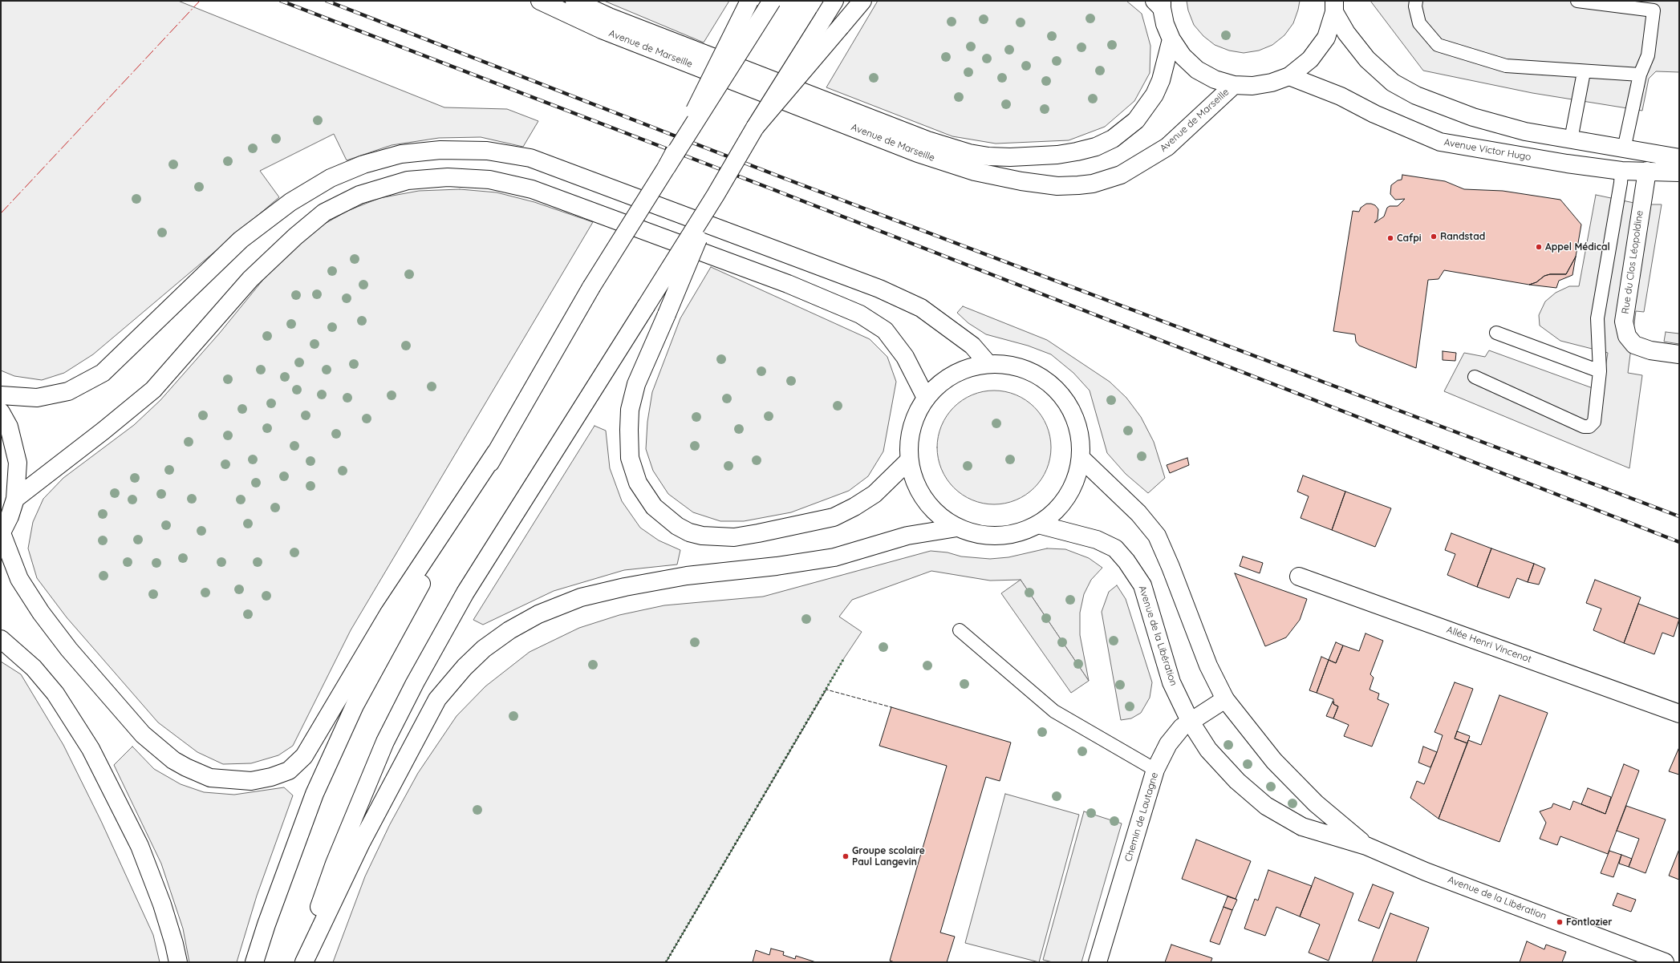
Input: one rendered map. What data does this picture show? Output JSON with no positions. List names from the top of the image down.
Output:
{
  "streets": {
    "main road": [
      "Avenue de Marseille",
      "Avenue Victor Hugo",
      "Rue du Clos Léopoldine",
      "Avenue de la Libération",
      "Allée Henri Vincenot",
      "Chemin de Lautagne"
    ]
  },
  "crossings": [
    ["Avenue Victor Hugo", "Rue du Clos Léopoldine"],
    ["Avenue de la Libération", "Chemin de Lautagne"]
  ],
  "places": [
    "Randstad",
    "Cafpi",
    "Appel Médical",
    "Groupe scolaire Paul Langevin",
    "Fontlozier"
  ]
}
